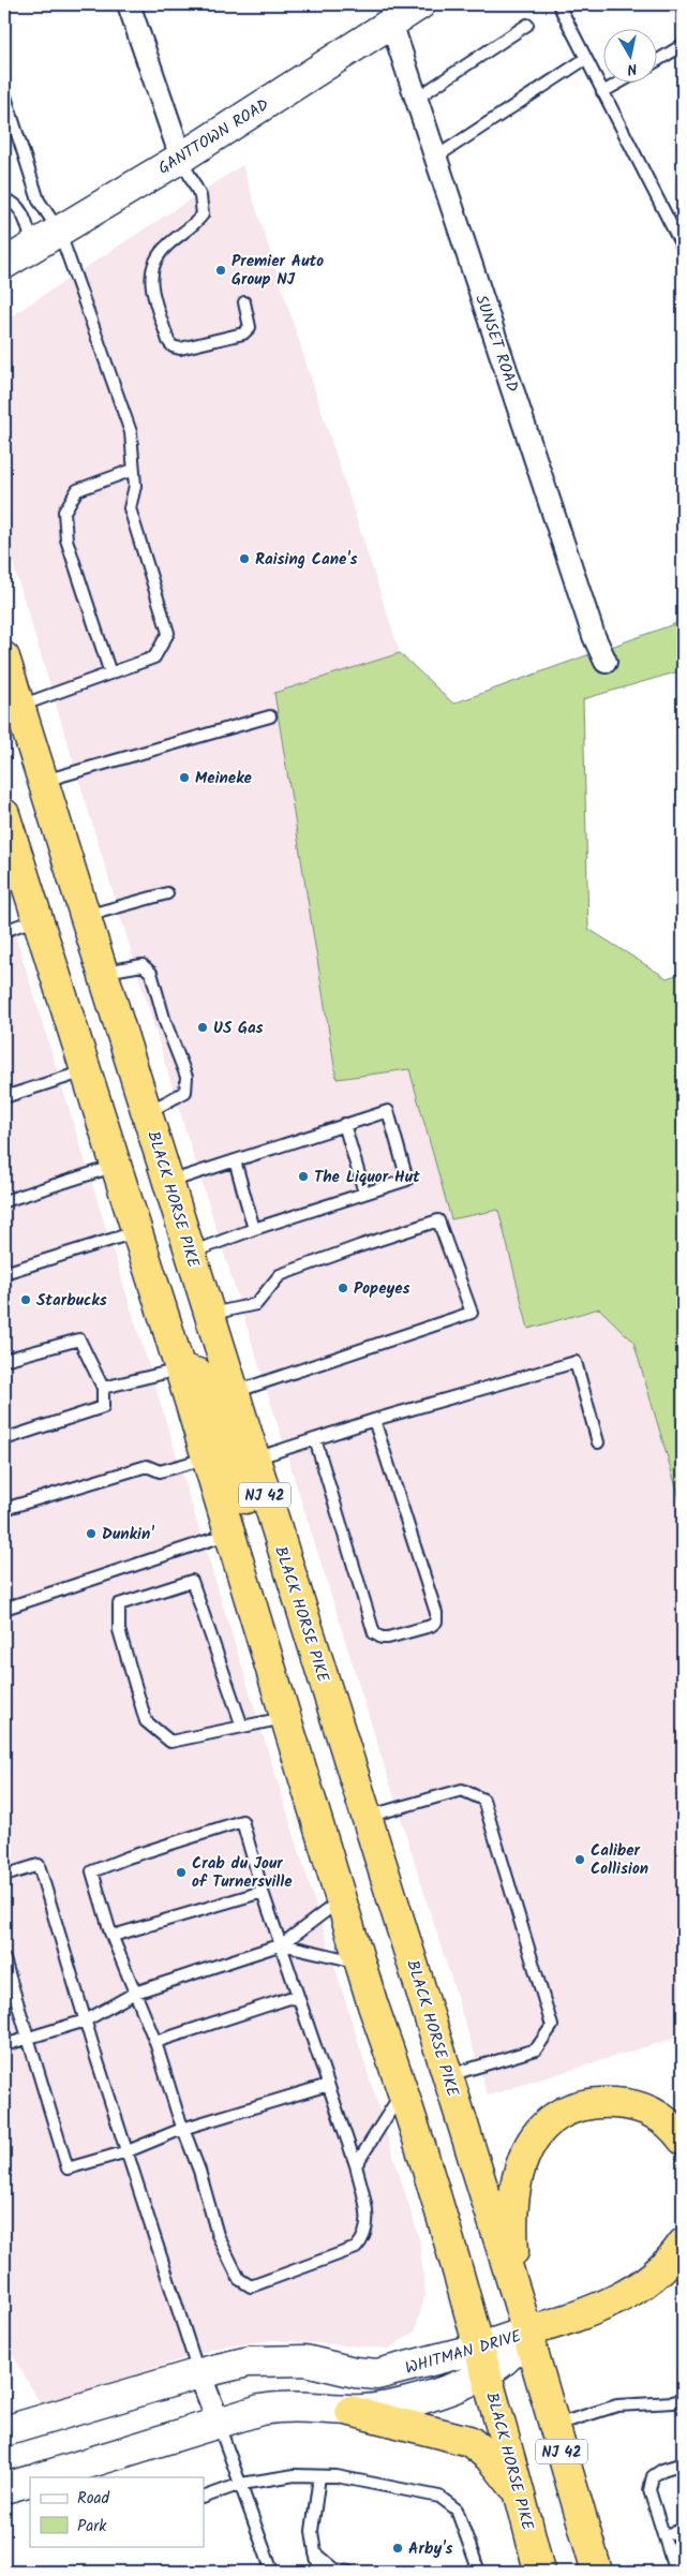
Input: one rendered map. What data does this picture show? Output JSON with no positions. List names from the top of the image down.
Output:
{
  "streets": {
    "highway": ["BLACK HORSE PIKE", "NJ 42"],
    "street": ["GANTTOWN ROAD", "SUNSET ROAD", "WHITMAN DRIVE"]
  },
  "crossings": [
    ["GANTTOWN ROAD", "SUNSET ROAD"],
    ["BLACK HORSE PIKE", "WHITMAN DRIVE"]
  ],
  "places": [
    "Premier Auto Group NJ",
    "Raising Cane's",
    "Meineke",
    "US Gas",
    "The Liquor Hut",
    "Popeyes",
    "Starbucks",
    "Dunkin'",
    "Caliber Collision",
    "Crab du Jour of Turnersville",
    "Arby's"
  ],
  "legend": ["Road", "Park"],
  "north": "bottom"
}
